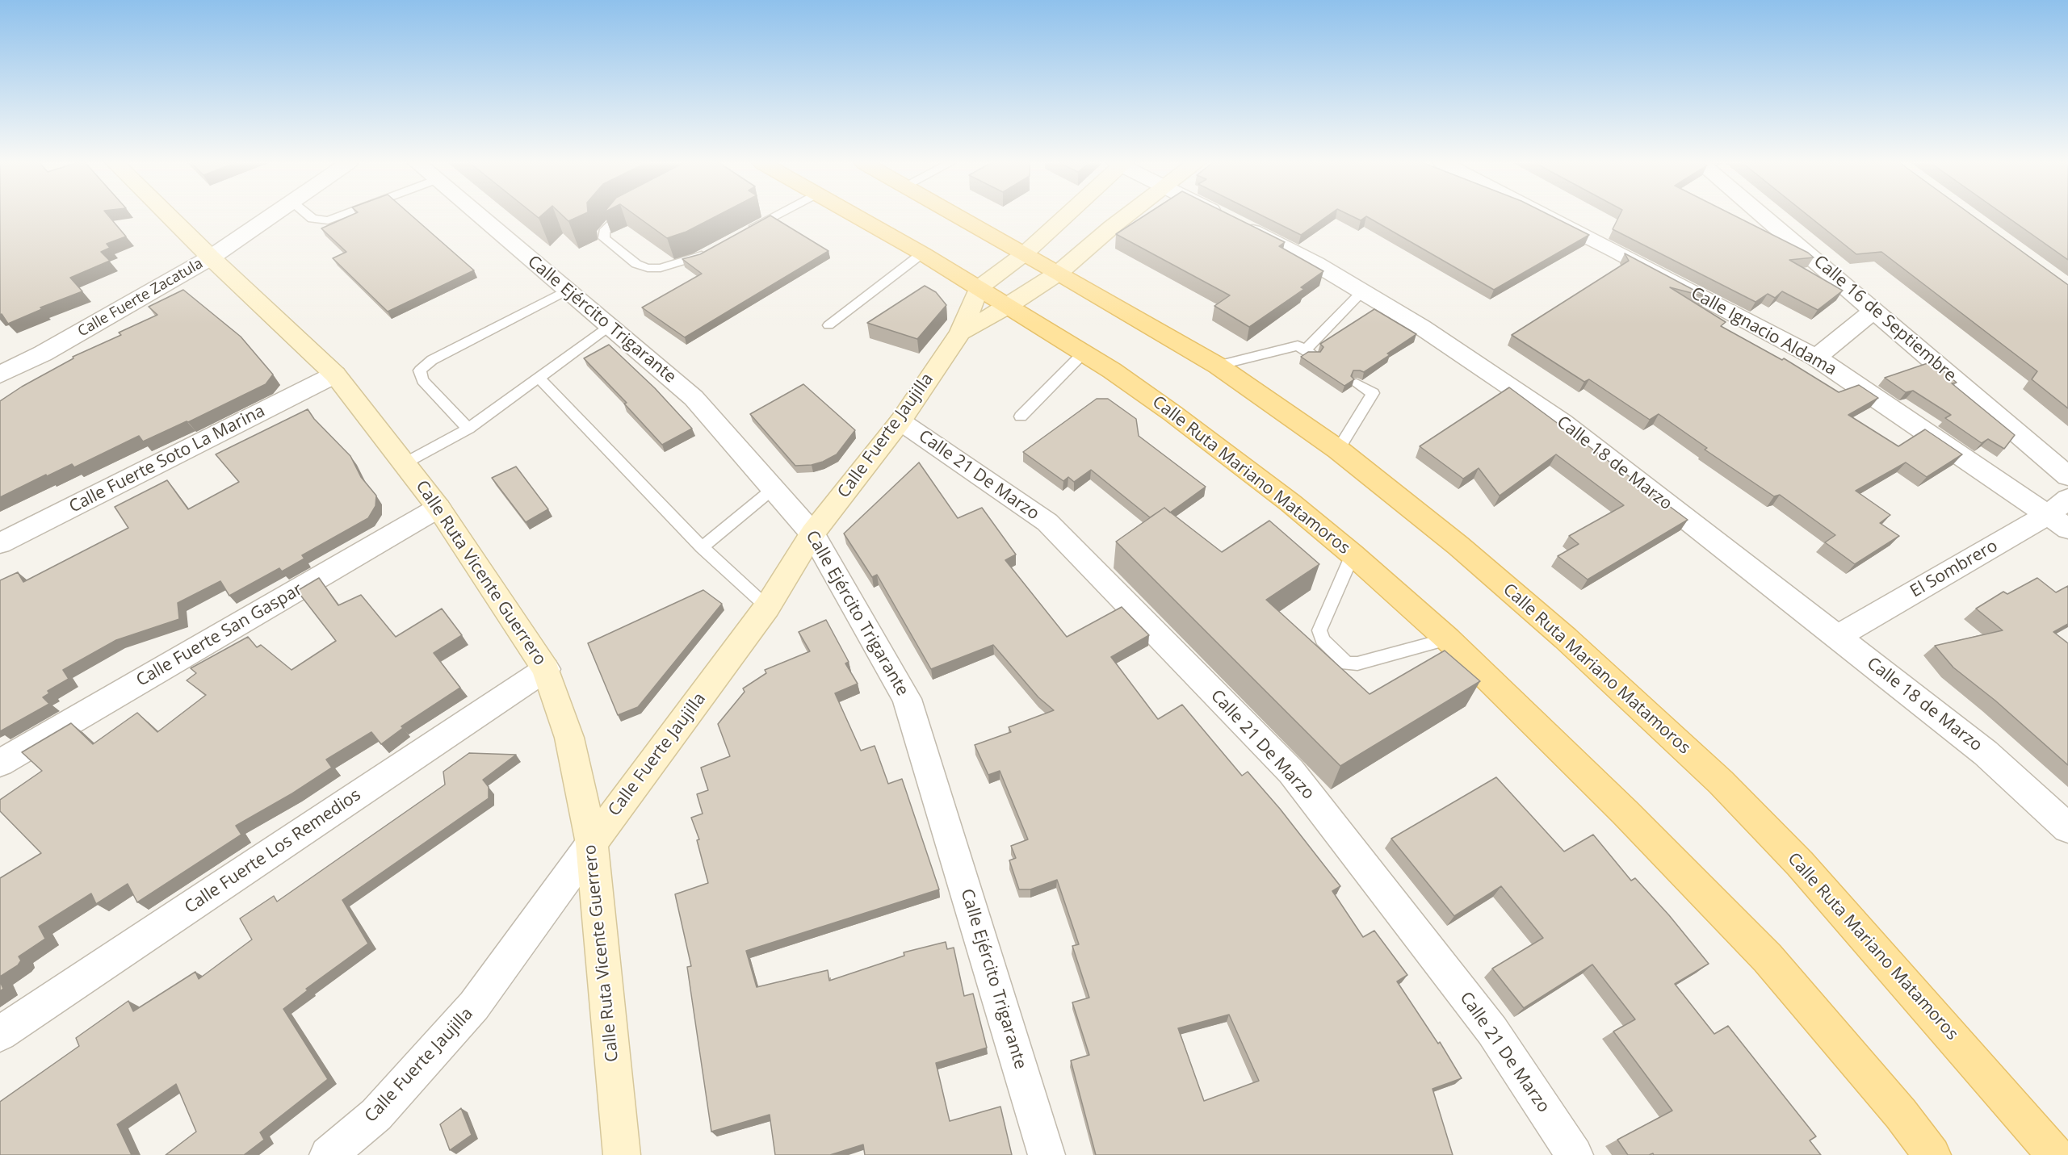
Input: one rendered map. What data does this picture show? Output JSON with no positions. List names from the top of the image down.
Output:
{
  "streets": {
    "main road": ["Calle Fuerte Jaujilla", "Calle Ruta Mariano Matamoros", "Calle Ruta Vicente Guerrero"],
    "street": [
      "Calle Fuerte Zacatula",
      "Calle 16 de Septiembre",
      "Calle Ejército Trigarante",
      "Calle Ignacio Aldama",
      "Calle Fuerte Soto La Marina",
      "Calle 18 de Marzo",
      "Calle 21 De Marzo",
      "El Sombrero",
      "Calle Fuerte San Gaspar",
      "Calle Fuerte Los Remedios"
    ]
  },
  "crossings": [
    ["Calle Fuerte Zacatula", "Calle Ruta Vicente Guerrero"],
    ["Calle Ejército Trigarante", "Calle Fuerte Jaujilla"],
    ["Calle Ignacio Aldama", "El Sombrero"],
    ["Calle Fuerte Jaujilla", "Calle 21 De Marzo"],
    ["Calle Fuerte Jaujilla", "Calle Ruta Mariano Matamoros"],
    ["Calle Fuerte Jaujilla", "Calle Ruta Vicente Guerrero"],
    ["Calle Fuerte Soto La Marina", "Calle Ruta Vicente Guerrero"],
    ["Calle 18 de Marzo", "El Sombrero"],
    ["Calle Ruta Vicente Guerrero", "Calle Fuerte San Gaspar"],
    ["Calle Ruta Vicente Guerrero", "Calle Fuerte Los Remedios"]
  ]
}
